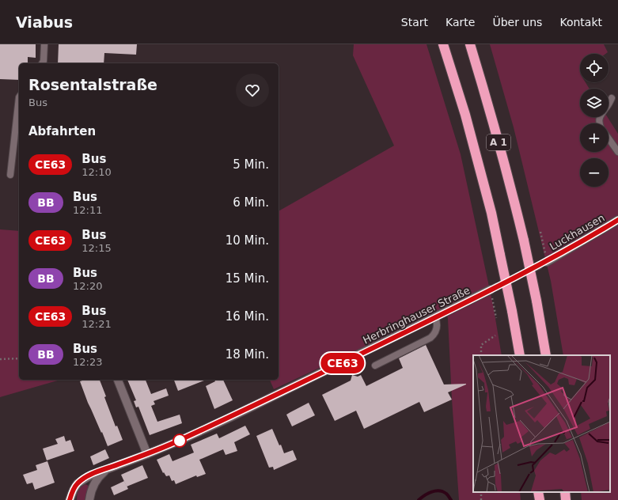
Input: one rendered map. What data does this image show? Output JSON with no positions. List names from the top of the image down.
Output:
{
  "streets": {
    "highway": ["A 1"],
    "street": ["Luckhausen", "Herbringhauser Straße"]
  },
  "lines": ["bus line CE63"],
  "page": {
    "header": "Viabus",
    "nav": [
      "Start",
      "Karte",
      "Über uns",
      "Kontakt"
    ],
    "on_map": "CE63",
    "map_buttons": ["+", "−"],
    "heading": [
      ["Rosentalstraße", "Bus"],
      "Abfahrten"
    ],
    "list": [
      {
        "mark": "CE63",
        "name": "Bus",
        "note": "12:10",
        "value": "5 Min."
      },
      {
        "mark": "BB",
        "name": "Bus",
        "note": "12:11",
        "value": "6 Min."
      },
      {
        "mark": "CE63",
        "name": "Bus",
        "note": "12:15",
        "value": "10 Min."
      },
      {
        "mark": "BB",
        "name": "Bus",
        "note": "12:20",
        "value": "15 Min."
      },
      {
        "mark": "CE63",
        "name": "Bus",
        "note": "12:21",
        "value": "16 Min."
      },
      {
        "mark": "BB",
        "name": "Bus",
        "note": "12:23",
        "value": "18 Min."
      }
    ]
  }
}
